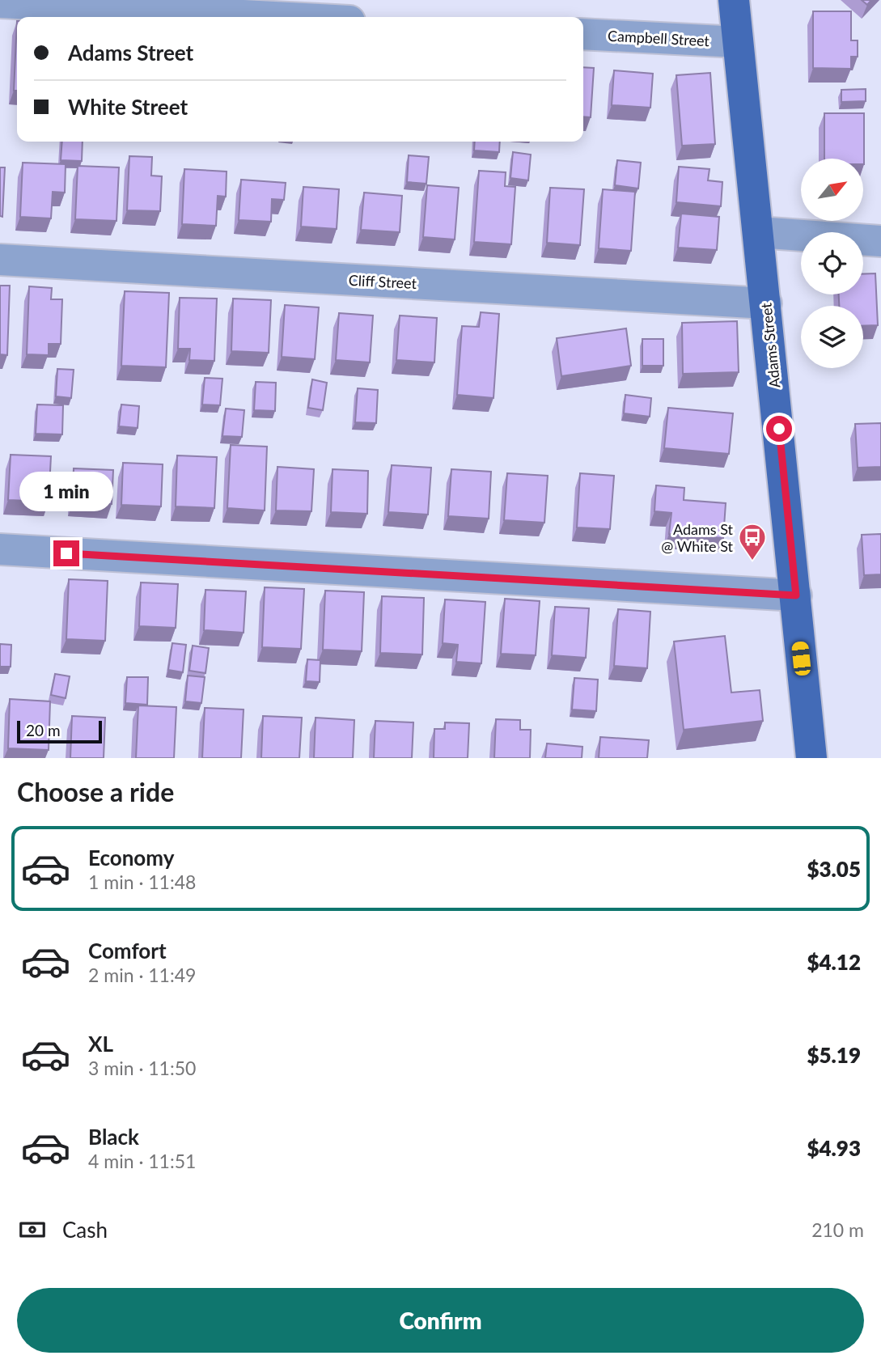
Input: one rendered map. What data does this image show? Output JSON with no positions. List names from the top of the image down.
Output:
{
  "streets": {
    "main road": ["Adams Street"],
    "street": ["Campbell Street", "Cliff Street"]
  },
  "crossings": [
    ["Campbell Street", "Adams Street"],
    ["Cliff Street", "Adams Street"]
  ],
  "places": {
    "bus stop": ["Adams St @ White St"]
  },
  "scale_bar": "20 m",
  "north": "top right",
  "page": {
    "banner": ["Adams Street", "White Street"],
    "bubble": "1 min",
    "scale": "20 m",
    "heading": "Choose a ride",
    "list": [
      {
        "name": "Economy",
        "note": "1 min · 11:48",
        "value": "$3.05"
      },
      {
        "name": "Comfort",
        "note": "2 min · 11:49",
        "value": "$4.12"
      },
      {
        "name": "XL",
        "note": "3 min · 11:50",
        "value": "$5.19"
      },
      {
        "name": "Black",
        "note": "4 min · 11:51",
        "value": "$4.93"
      }
    ],
    "pay": ["Cash", "210 m"],
    "buttons": "Confirm"
  }
}
